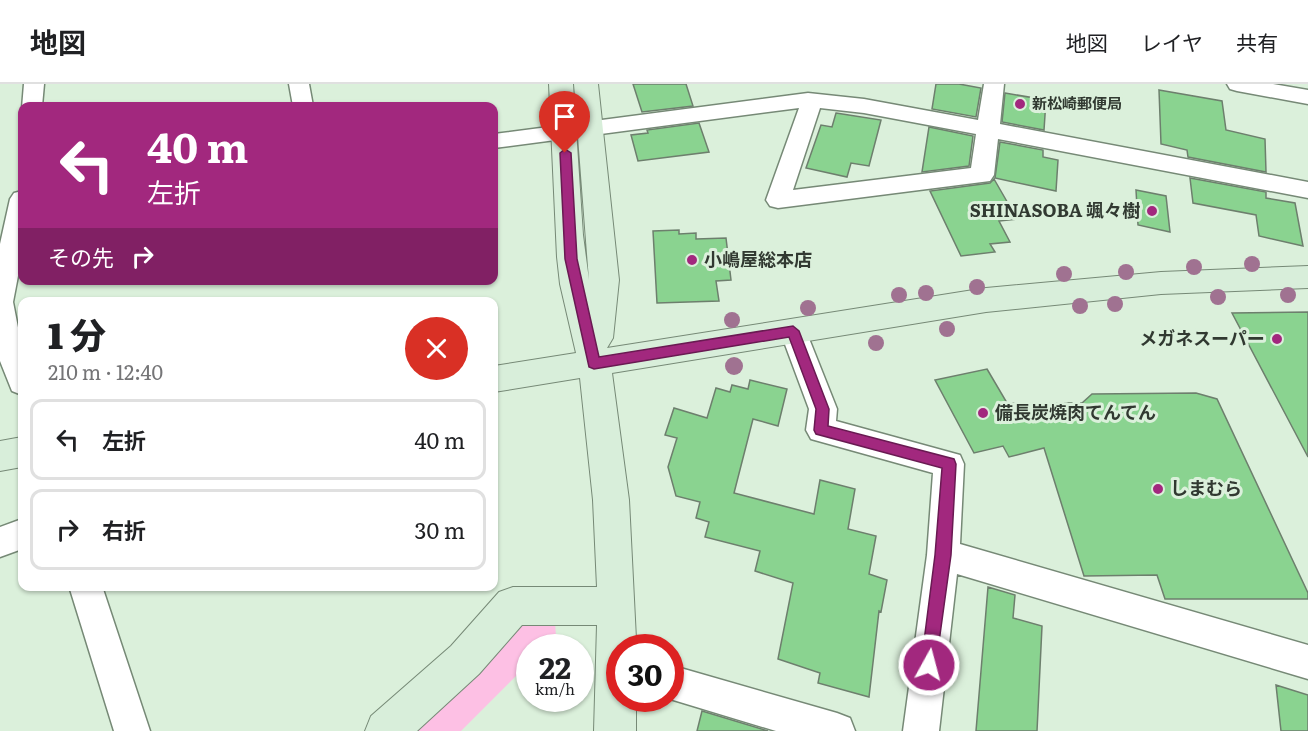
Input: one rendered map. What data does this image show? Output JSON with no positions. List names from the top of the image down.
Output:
{
  "places": [
    "新松崎郵便局",
    "SHINASOBA 颯々樹",
    "小嶋屋総本店",
    "メガネスーパー",
    "備長炭焼肉てんてん",
    "しまむら"
  ],
  "page": {
    "header": "地図",
    "nav": ["地図", "レイヤ", "共有"],
    "turn": ["40 m", "左折"],
    "then": "その先",
    "heading": ["1 分", "210 m · 12:40"],
    "list": [
      {
        "name": "左折",
        "value": "40 m"
      },
      {
        "name": "右折",
        "value": "30 m"
      }
    ],
    "speed": "22 km/h",
    "limit": "30"
  }
}
